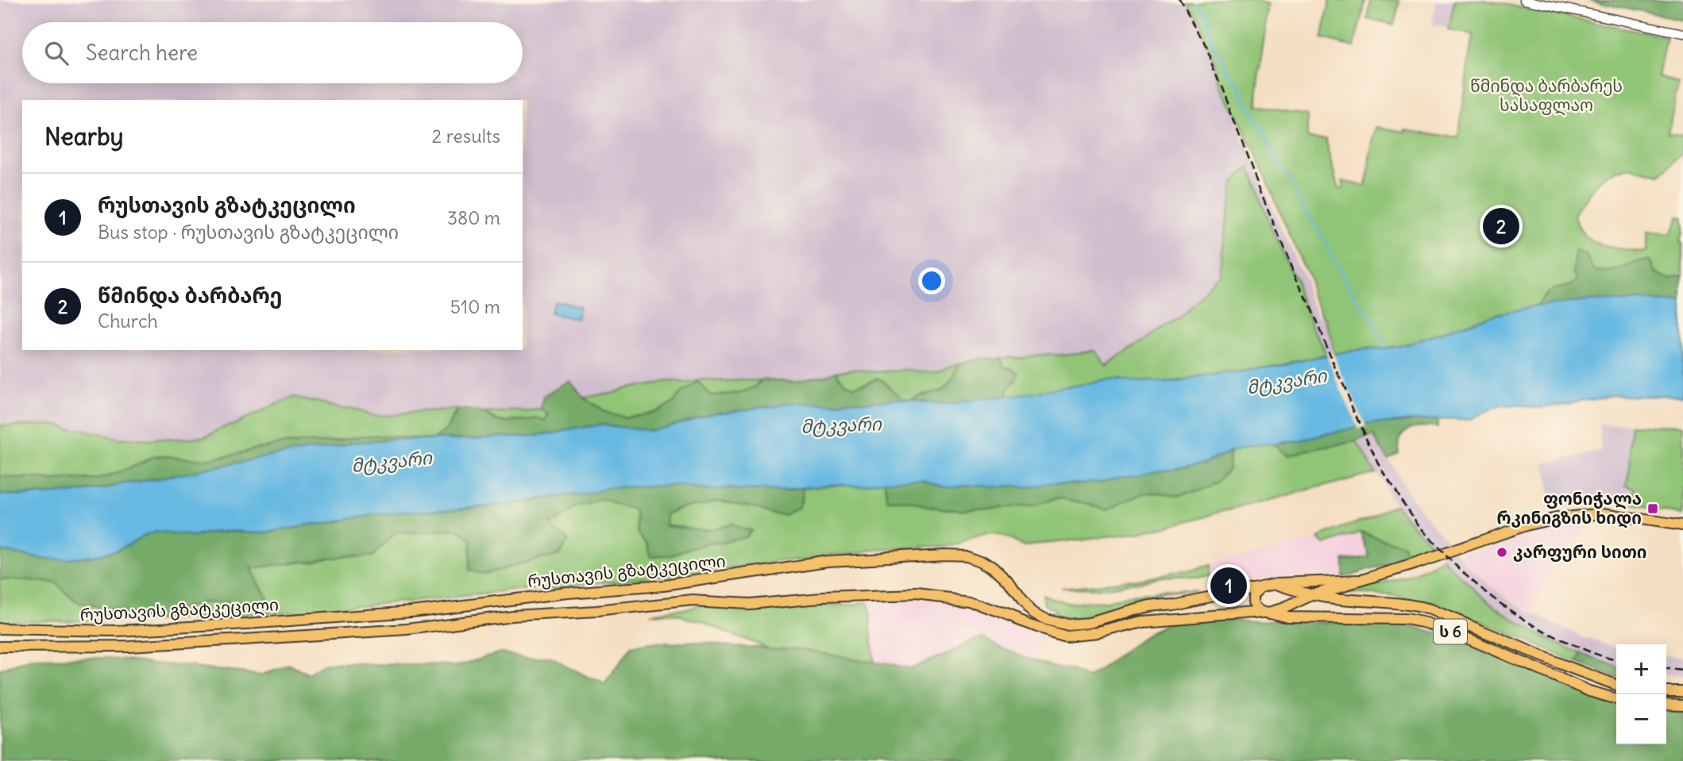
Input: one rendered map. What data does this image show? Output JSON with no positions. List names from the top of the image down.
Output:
{
  "streets": {
    "highway": ["რუსთავის გზატკეცილი", "ს 6"]
  },
  "crossings": [
    ["რუსთავის გზატკეცილი", "ს 6"]
  ],
  "water": ["მტკვარი"],
  "parks": ["წმინდა ბარბარეს სასაფლაო"],
  "places": {
    "transit": ["ფონიჭალა რკინიგზის ხიდი"],
    "other": ["კარფური სითი"]
  },
  "page": {
    "search": "Search here",
    "heading": ["Nearby", "2 results"],
    "list": [
      {
        "mark": "1",
        "name": "რუსთავის გზატკეცილი",
        "note": "Bus stop · რუსთავის გზატკეცილი",
        "value": "380 m"
      },
      {
        "mark": "2",
        "name": "წმინდა ბარბარე",
        "note": "Church",
        "value": "510 m"
      }
    ],
    "pins": ["2", "1"],
    "map_buttons": ["+", "−"]
  }
}
